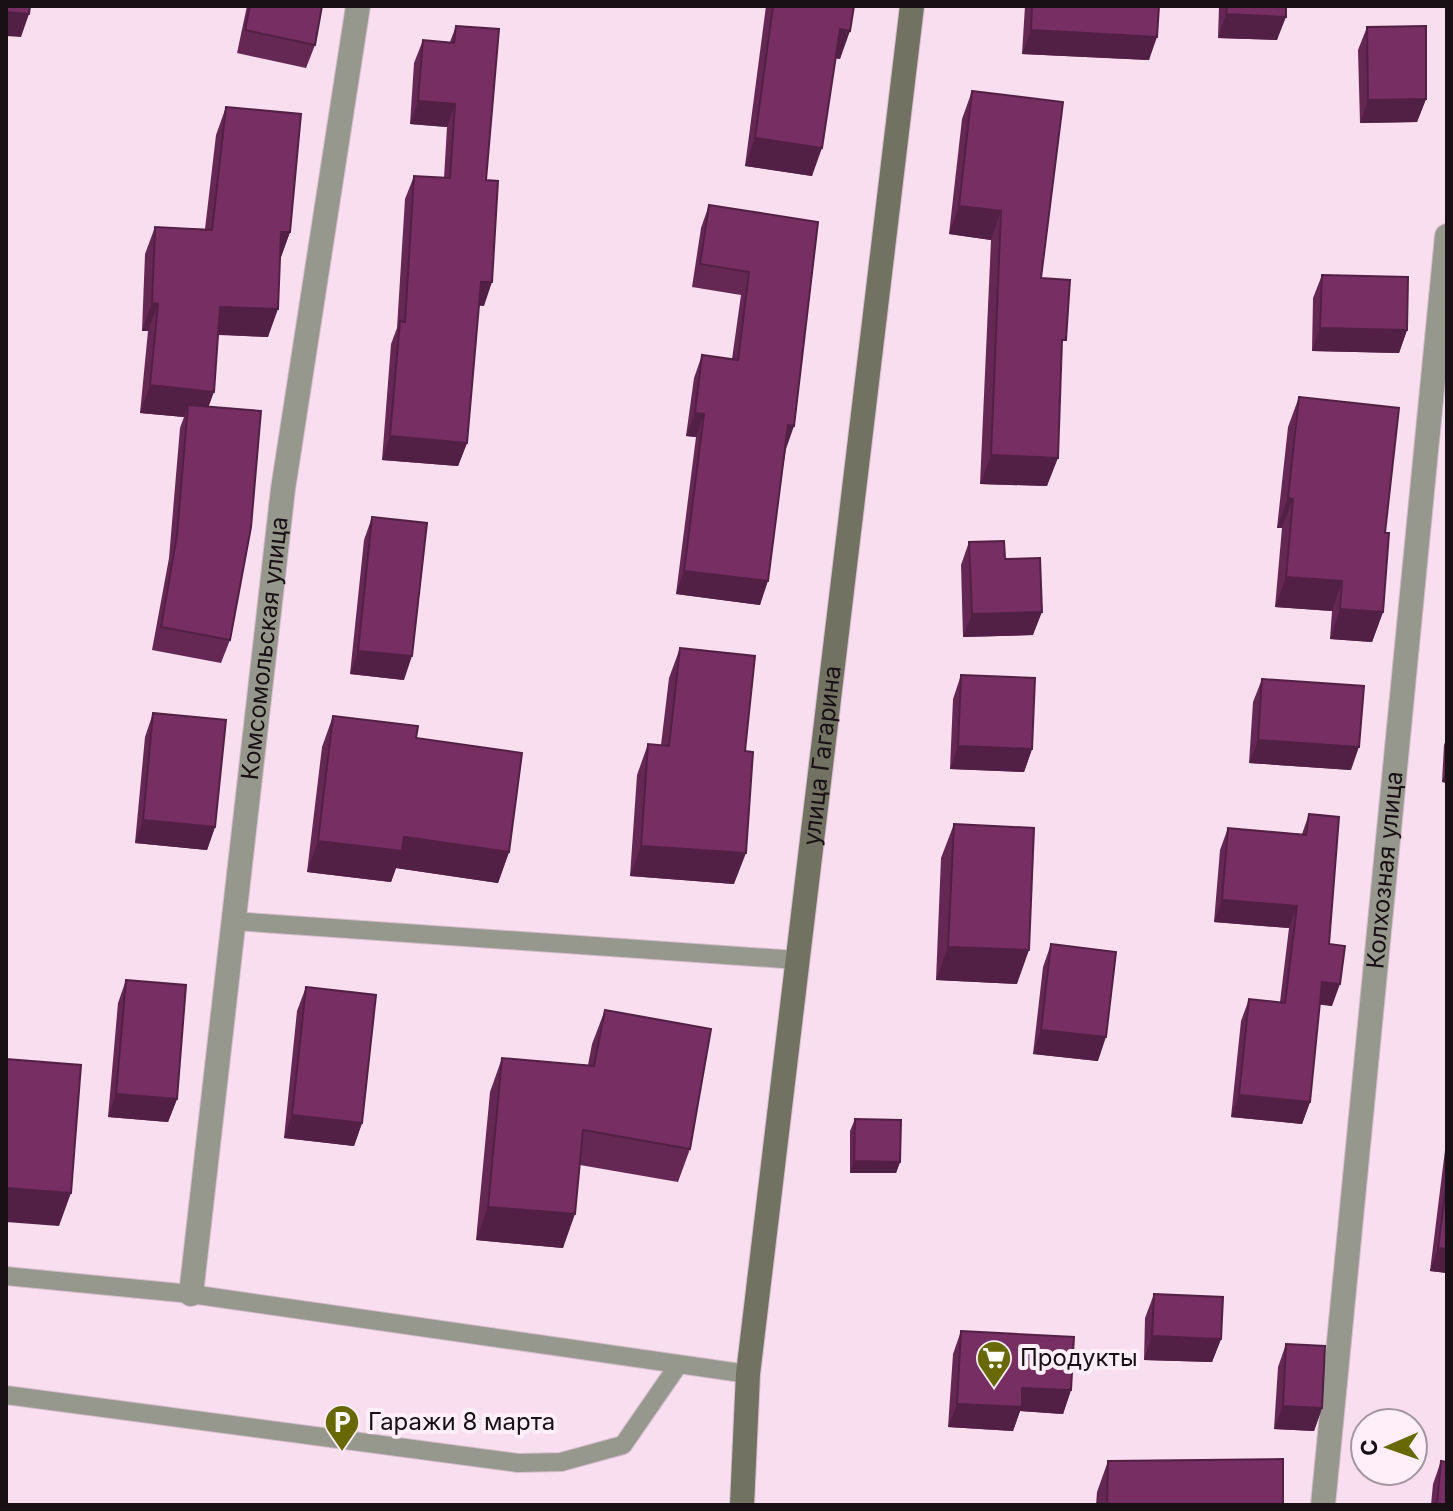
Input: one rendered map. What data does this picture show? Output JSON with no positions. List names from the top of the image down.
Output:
{
  "streets": {
    "main road": ["улица Гагарина"],
    "street": ["Комсомольская улица", "Колхозная улица"]
  },
  "places": {
    "supermarket": ["Продукты"],
    "parking": ["Гаражи 8 марта"]
  },
  "north": "left"
}
